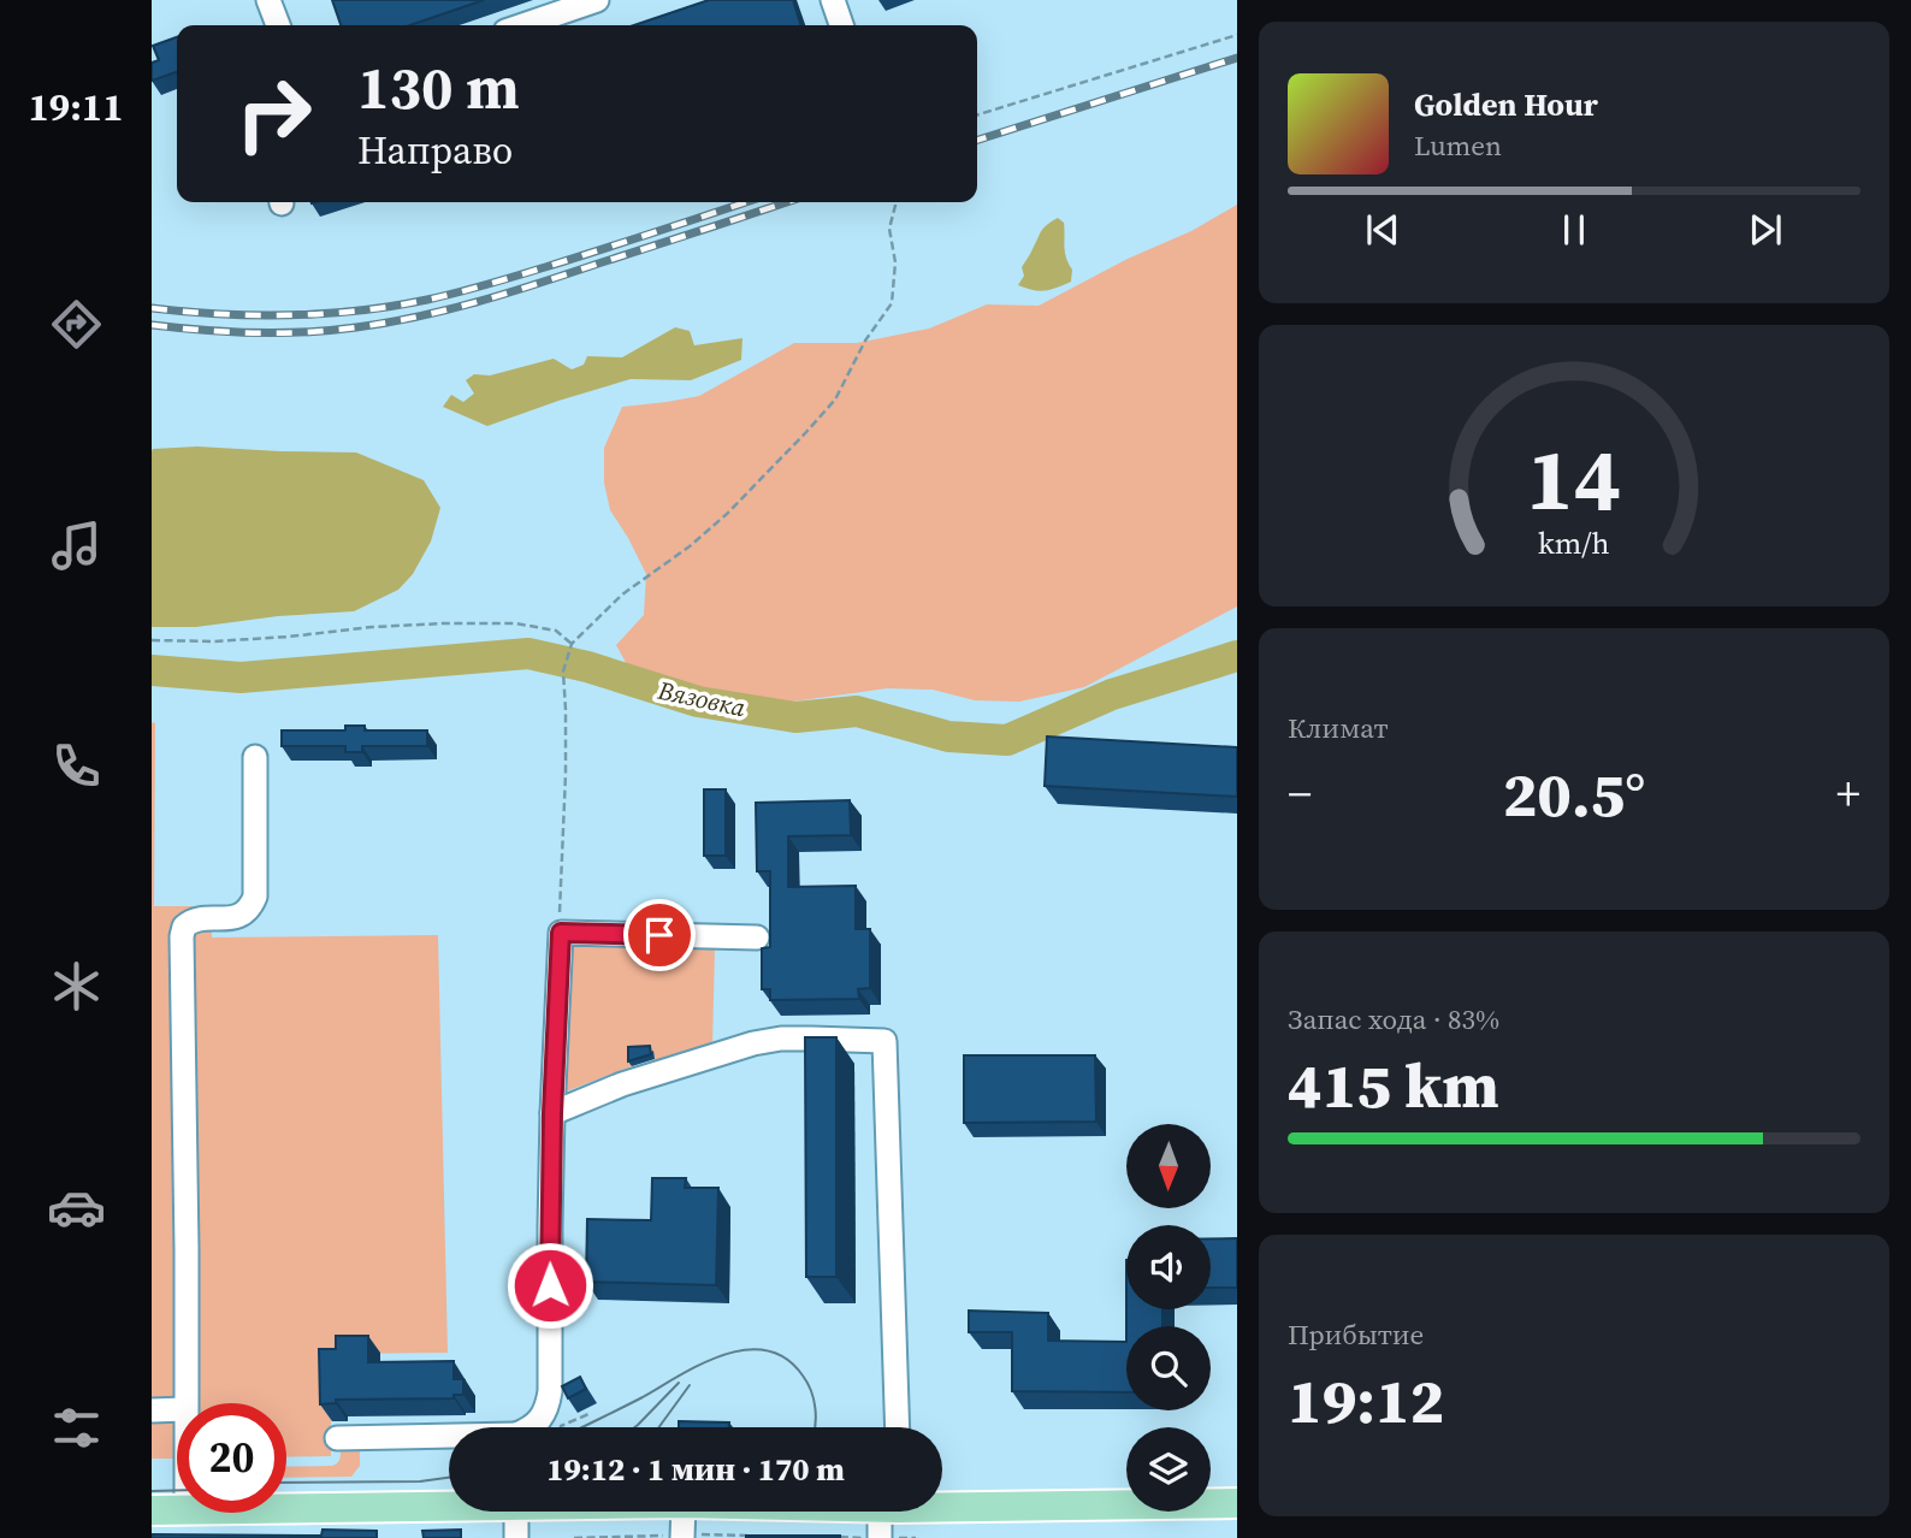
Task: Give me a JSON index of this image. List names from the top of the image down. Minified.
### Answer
{"water":["Вязовка"],"north":"bottom","page":{"tabs":"19:11","turn":["130 m","Направо"],"song":["Golden Hour","Lumen"],"tile":["Климат",["Запас хода · 83%","415 km"],["Прибытие","19:12"]],"heat":["−","20.5°","+"],"limit":"20","trip":"19:12 · 1 мин · 170 m","gauge":["14","km/h"]}}
